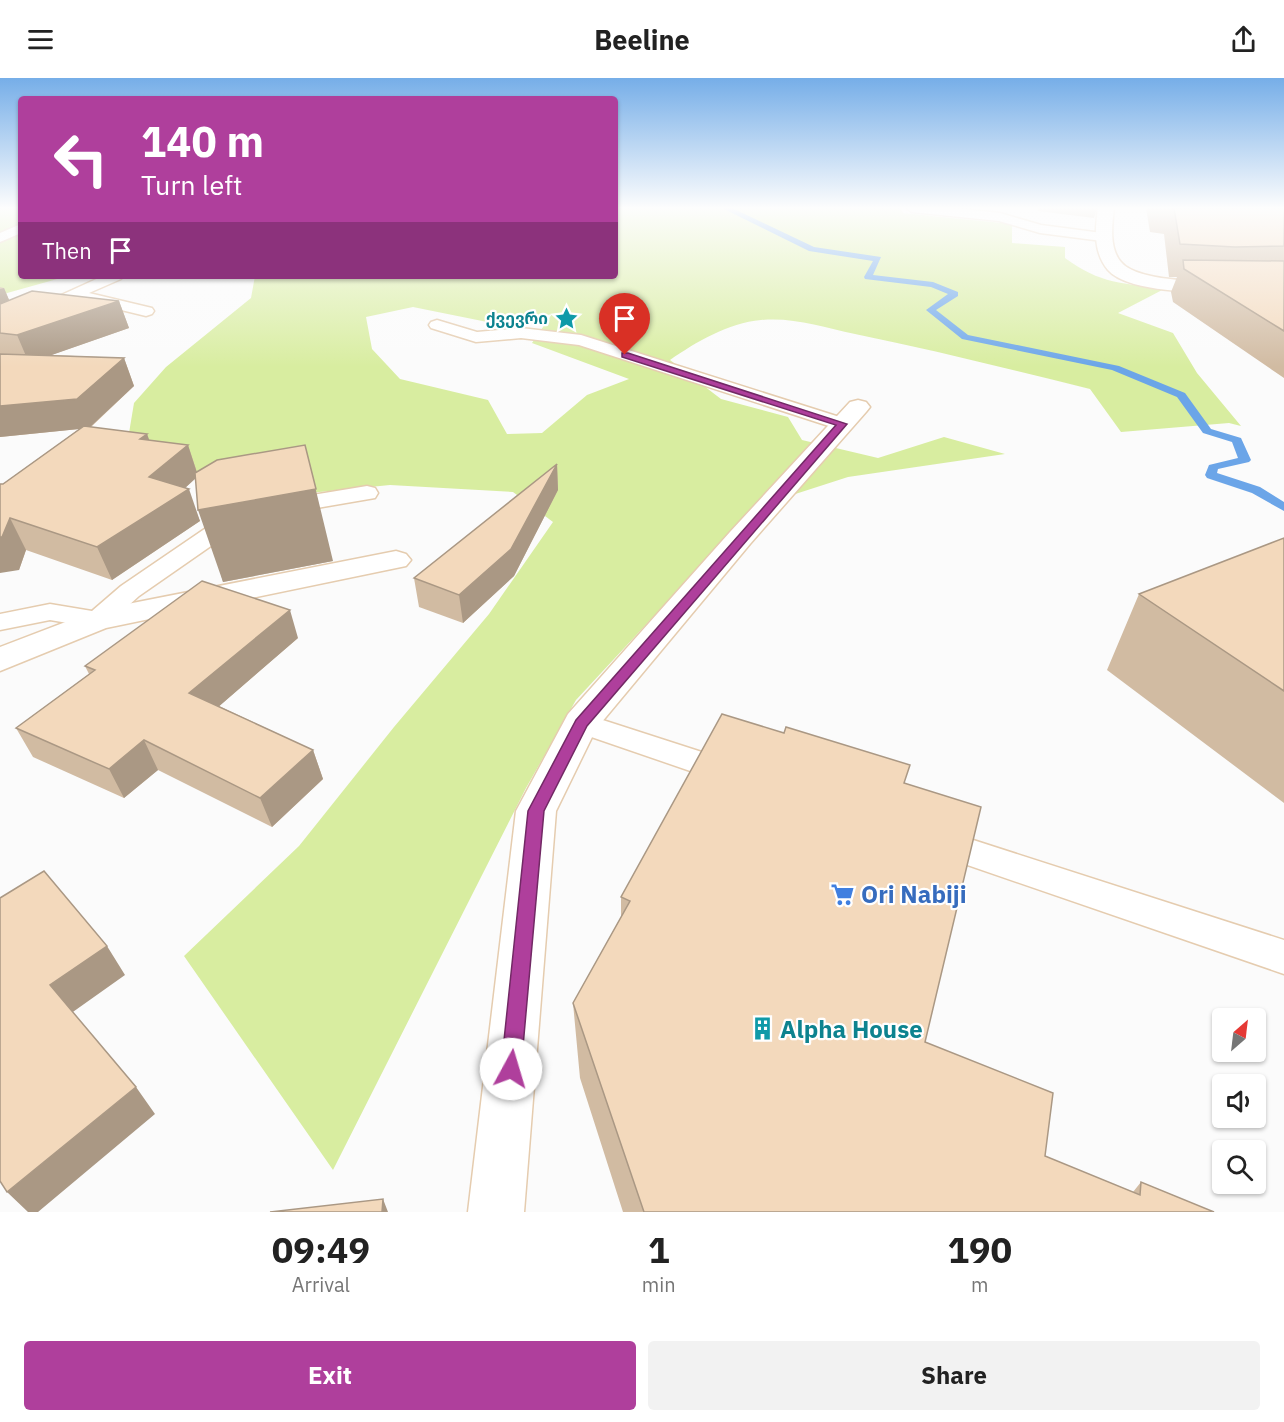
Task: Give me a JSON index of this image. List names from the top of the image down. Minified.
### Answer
{"places":{"place":["ქვევრი"],"supermarket":["Ori Nabiji"],"building":["Alpha House"]},"north":"top right","page":{"header":"Beeline","turn":["140 m","Turn left"],"then":"Then","eta":["09:49","Arrival","1","min","190","m"],"buttons":["Exit","Share"]}}
